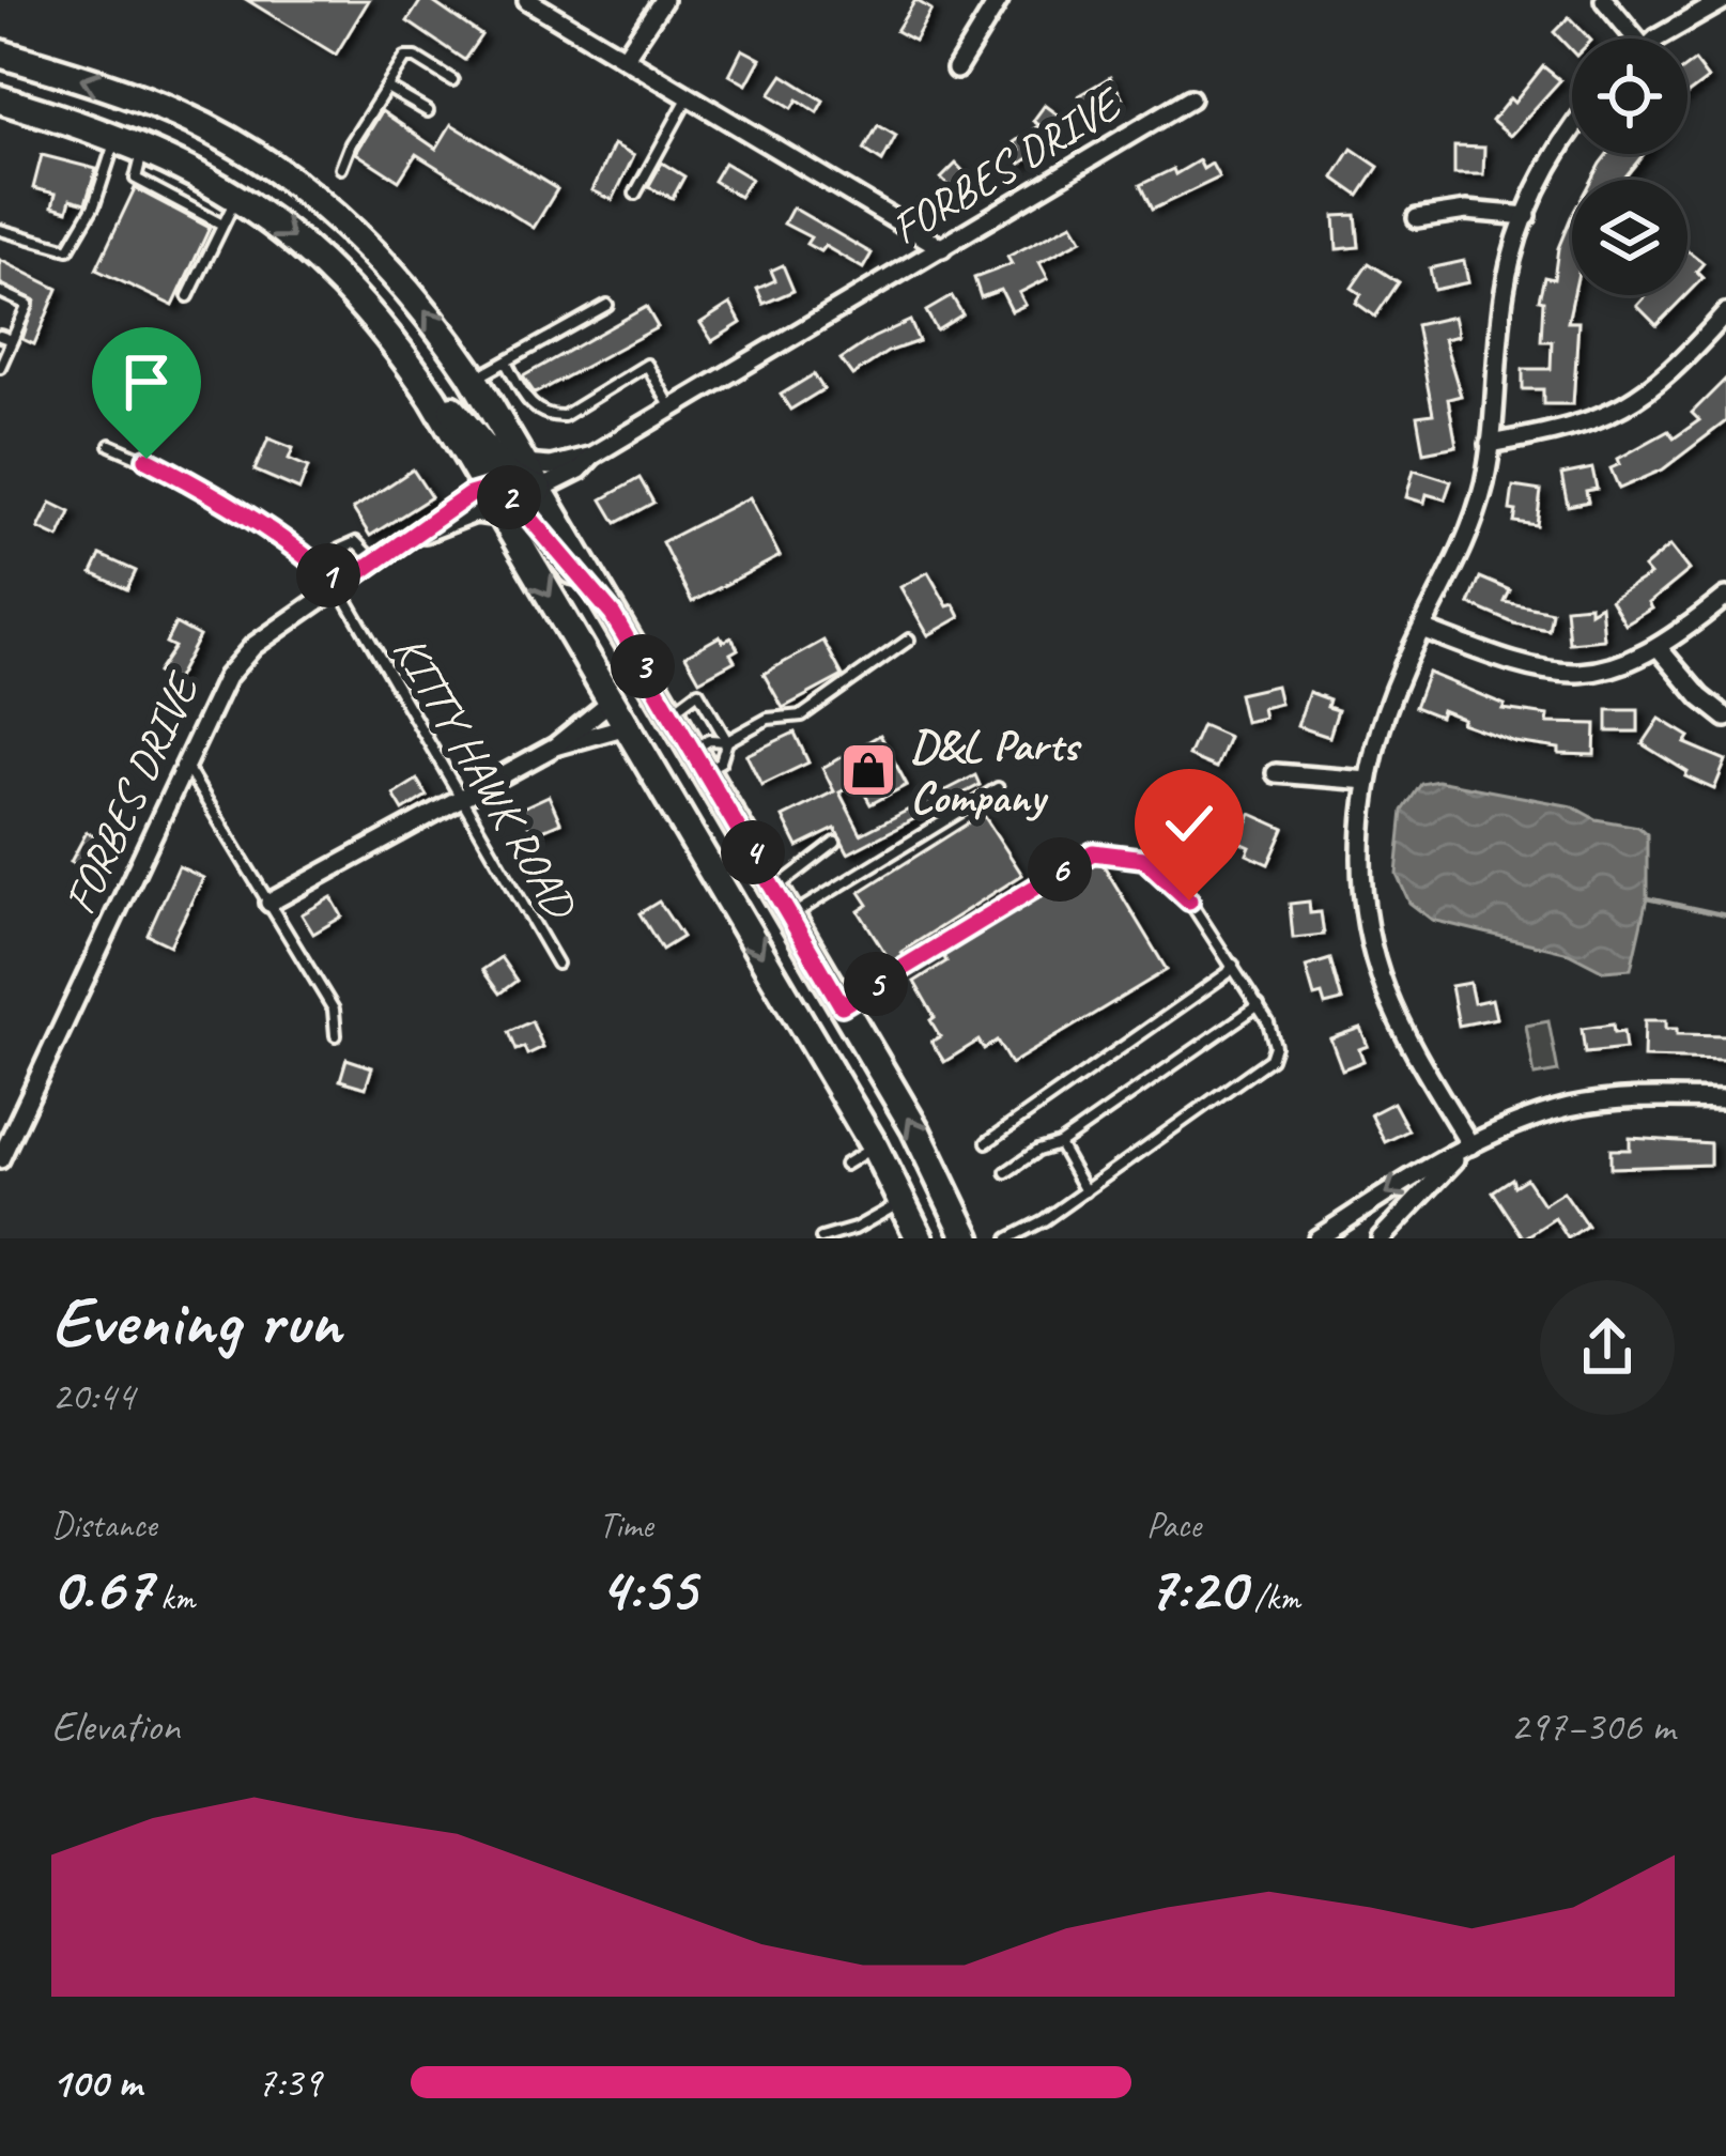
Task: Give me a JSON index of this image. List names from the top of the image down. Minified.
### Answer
{"streets":{"street":["FORBES DRIVE"],"lane":["KITTY HAWK ROAD"]},"crossings":[["FORBES DRIVE","KITTY HAWK ROAD"]],"places":{"shop":["D&L Parts Company"]},"page":{"pins":["2","1","3","4","6","5"],"heading":["Evening run","20:44"],"stats":[["Distance","0.67 km"],["Time","4:55"],["Pace","7:20 /km"]],"chart":["Elevation","297–306 m"],"list":[{"name":"100 m","note":"7:39"}]}}
